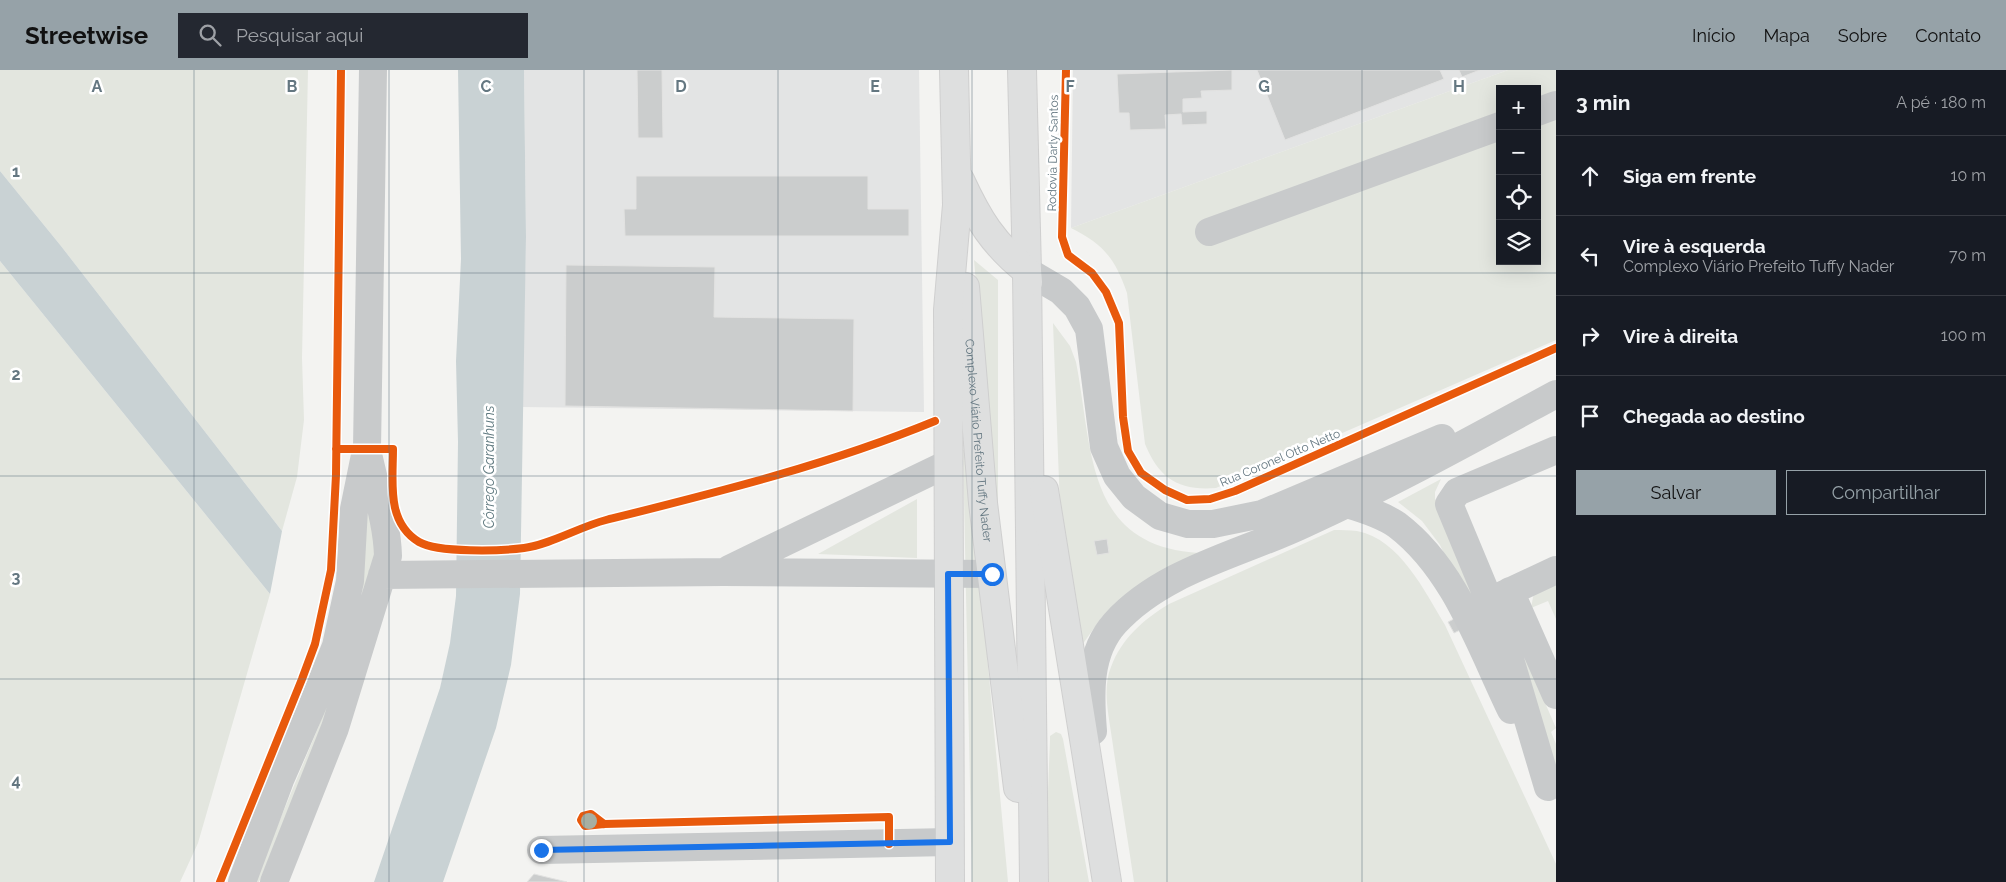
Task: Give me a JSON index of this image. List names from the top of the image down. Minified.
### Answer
{"streets":{"main road":["Complexo Viário Prefeito Tuffy Nader"],"cycle path":["Rodovia Darly Santos"]},"water":["Córrego Garanhuns"],"page":{"header":"Streetwise","search":"Pesquisar aqui","nav":["Início","Mapa","Sobre","Contato"],"heading":["3 min","A pé · 180 m"],"map_buttons":["+","−"],"list":[["Siga em frente","10 m"],["Vire à esquerda","Complexo Viário Prefeito Tuffy Nader","70 m"],["Vire à direita","100 m"],"Chegada ao destino"],"buttons":["Salvar","Compartilhar"]},"grid":{"columns":["A","B","C","D","E","F","G","H"],"rows":["1","2","3","4"]}}
